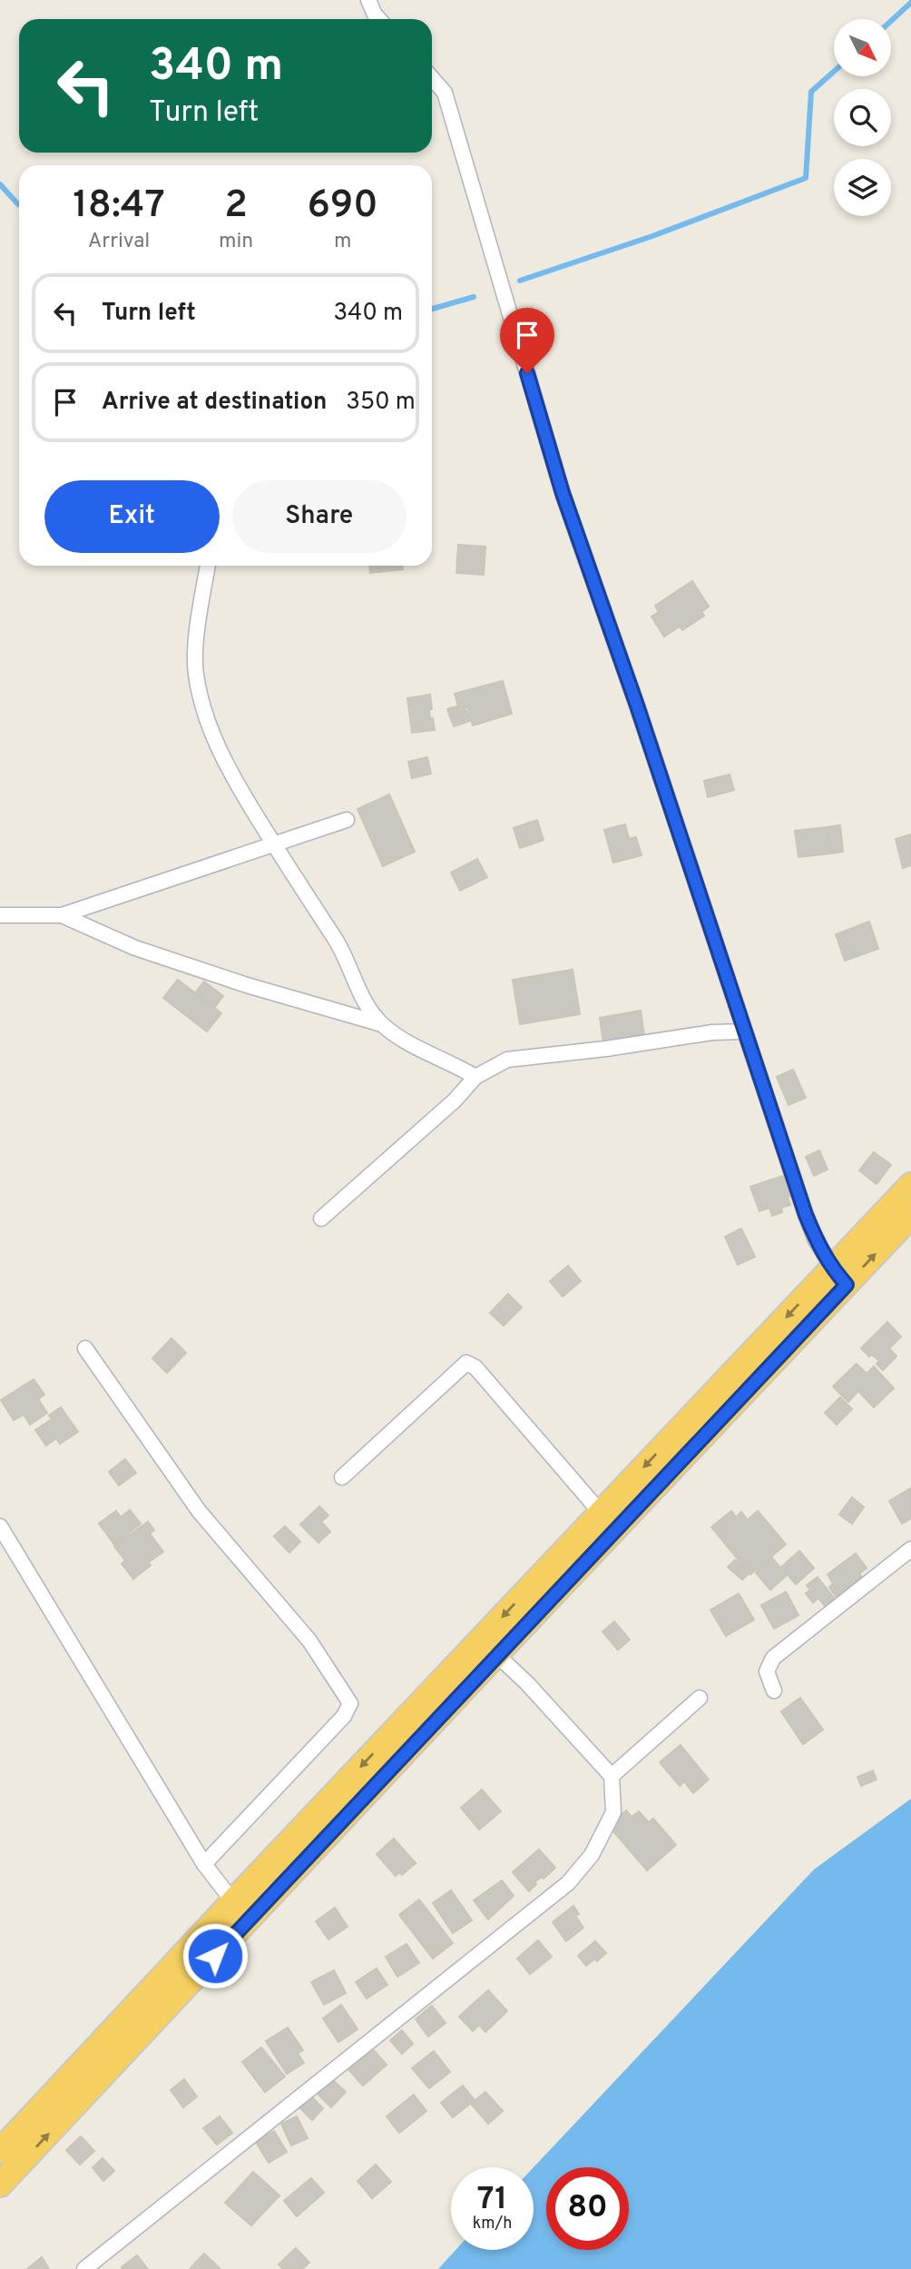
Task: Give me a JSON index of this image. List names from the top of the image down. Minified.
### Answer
{"north":"bottom right","page":{"turn":["340 m","Turn left"],"eta":["18:47","Arrival","2","min","690","m"],"list":[{"name":"Turn left","value":"340 m"},{"name":"Arrive at destination","value":"350 m"}],"buttons":["Exit","Share"],"speed":"71 km/h","limit":"80"}}
